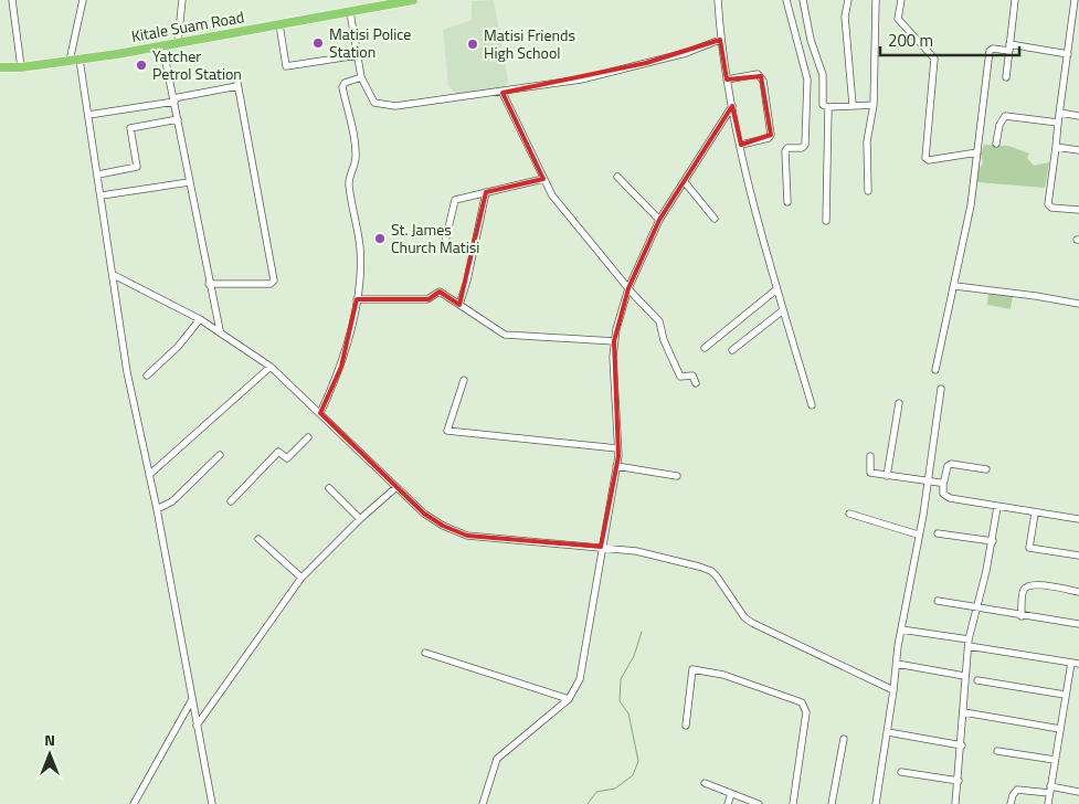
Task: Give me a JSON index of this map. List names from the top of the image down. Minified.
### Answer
{"streets":{"highway":["Kitale Suam Road"]},"places":["Matisi Police Station","Matisi Friends High School","Yatcher Petrol Station","St. James Church Matisi"],"scale_bar":"200 m","north":"top"}
